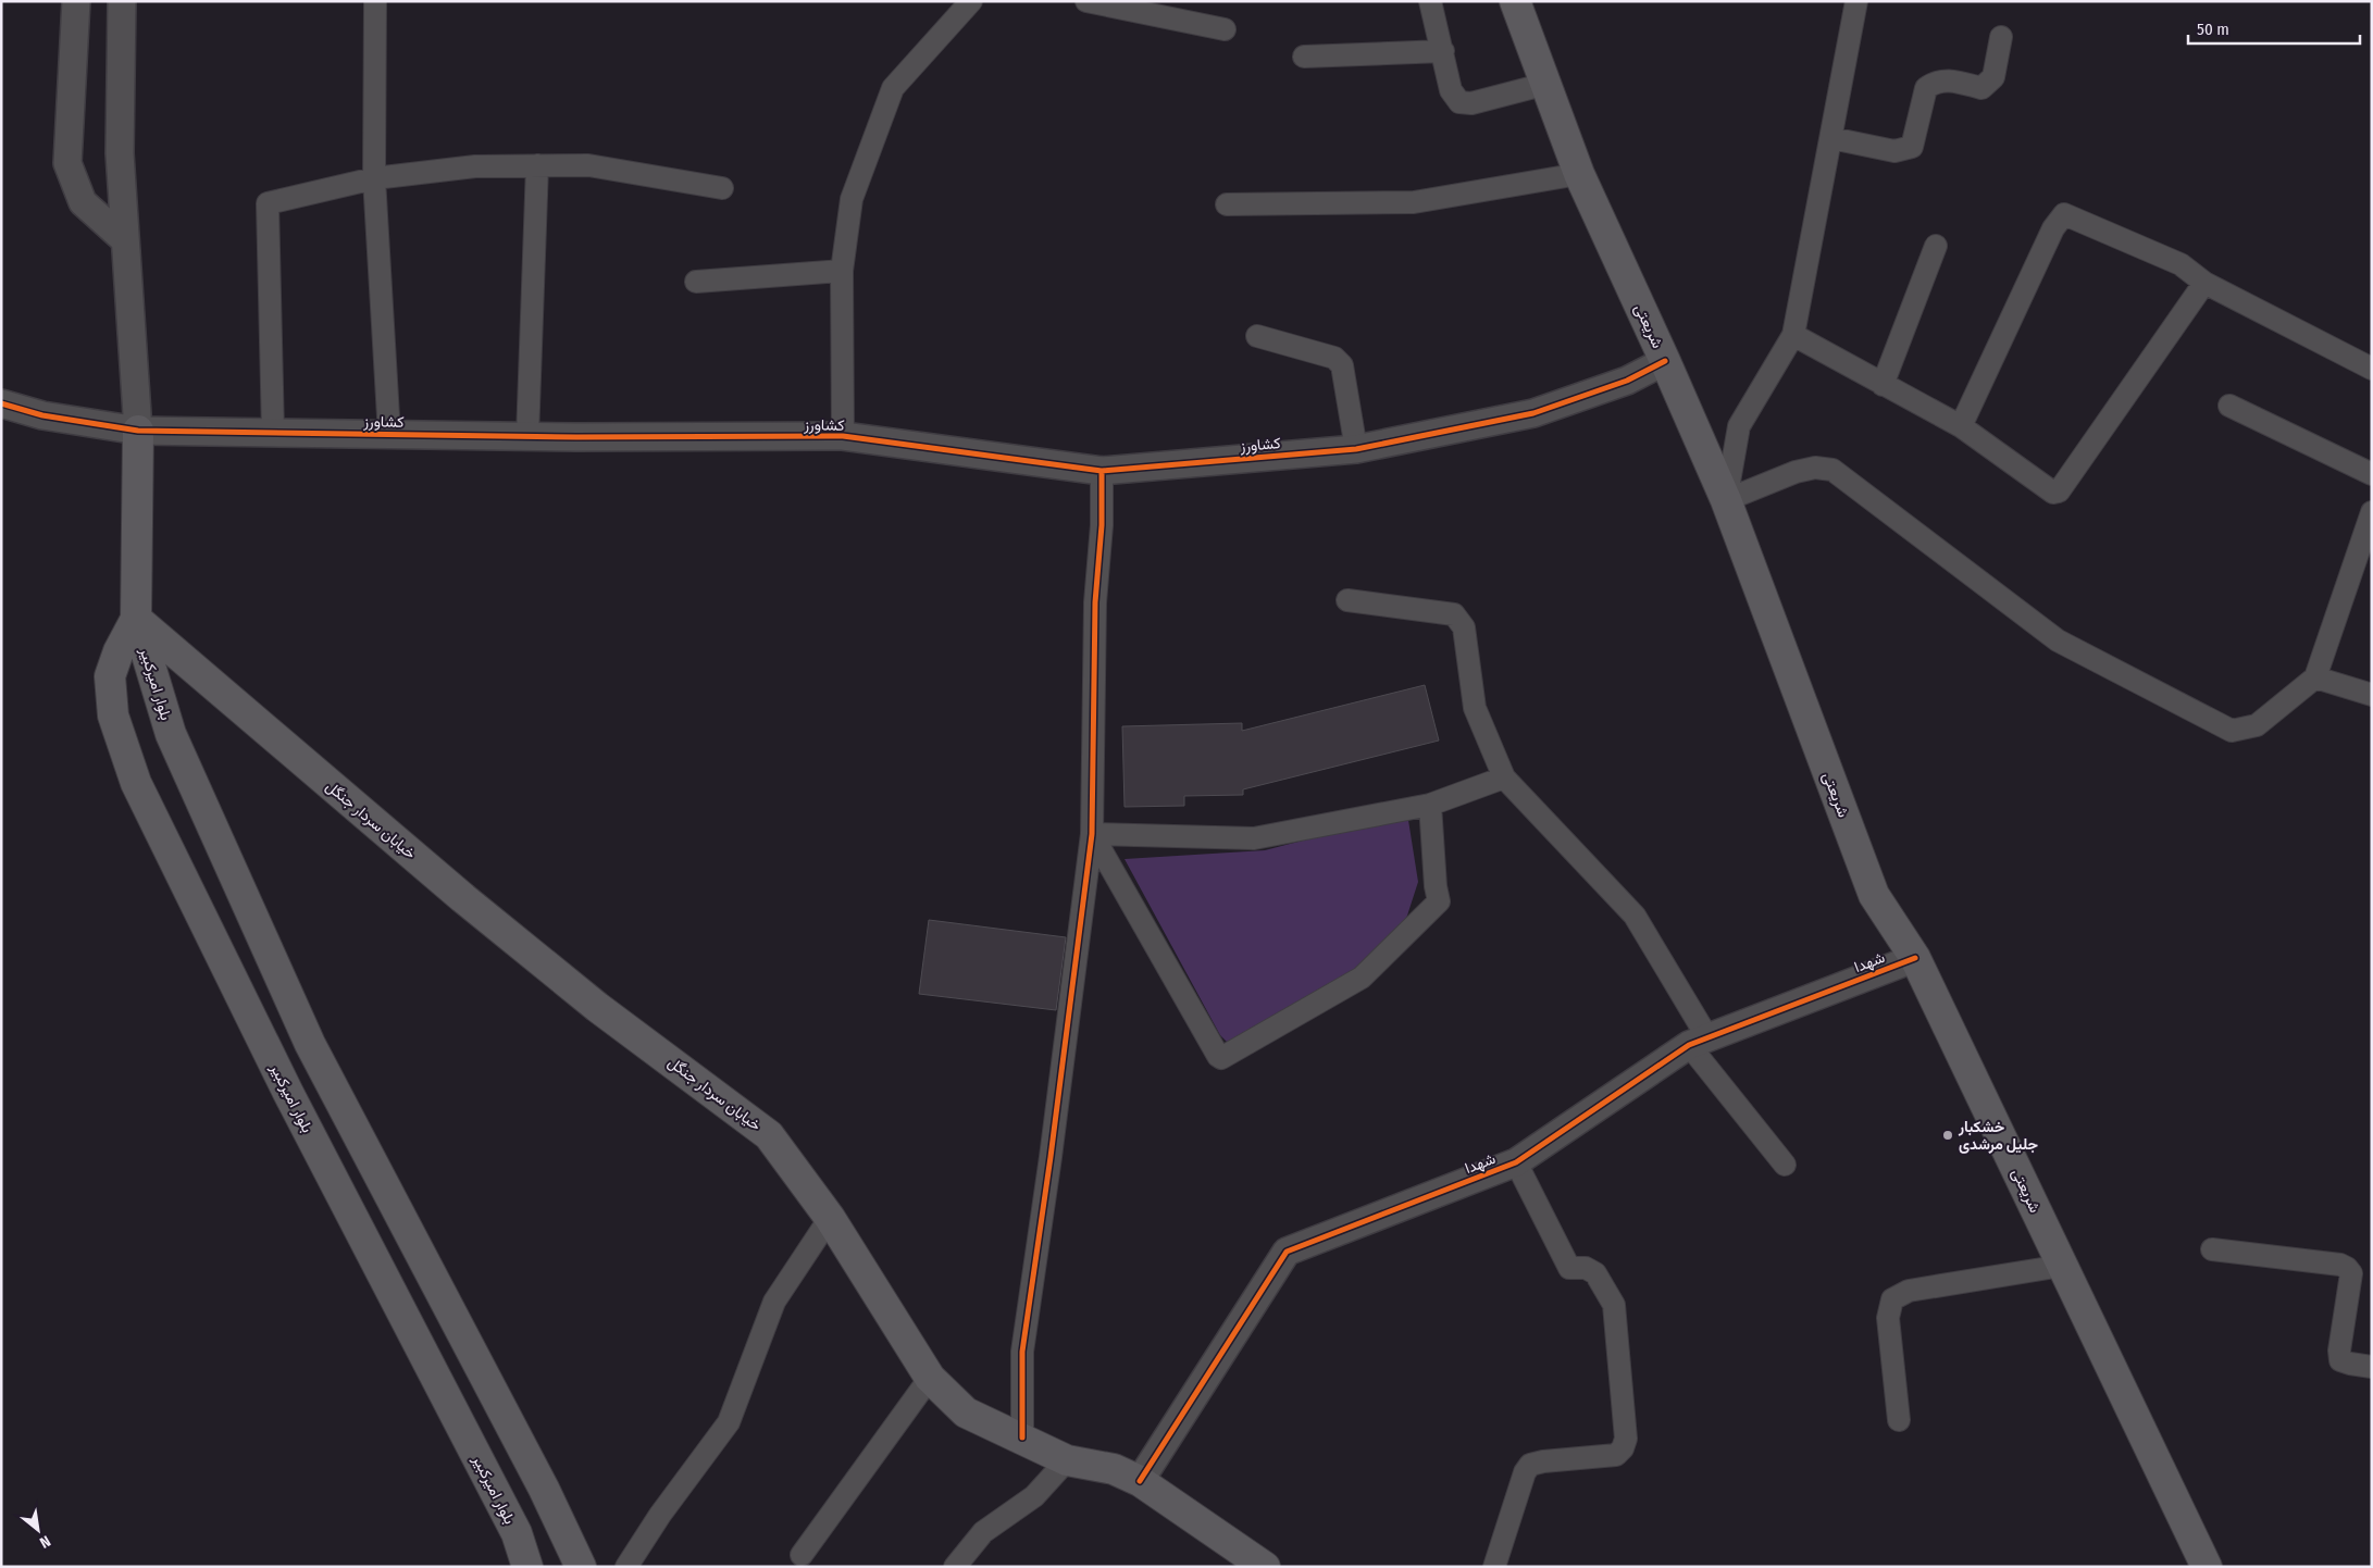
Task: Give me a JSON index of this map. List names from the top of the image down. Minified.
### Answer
{"streets":{"main road":["شریعتی","بلوار امیرکبیر","خیابان سردار جنگل"],"street":["کشاورز","شهدا"]},"crossings":[["شریعتی","کشاورز"],["شریعتی","شهدا"],["کشاورز","بلوار امیرکبیر"],["بلوار امیرکبیر","خیابان سردار جنگل"],["خیابان سردار جنگل","شهدا"]],"places":["خشکبار جلیل مرشدی"],"scale_bar":"50 m","north":"bottom right"}
